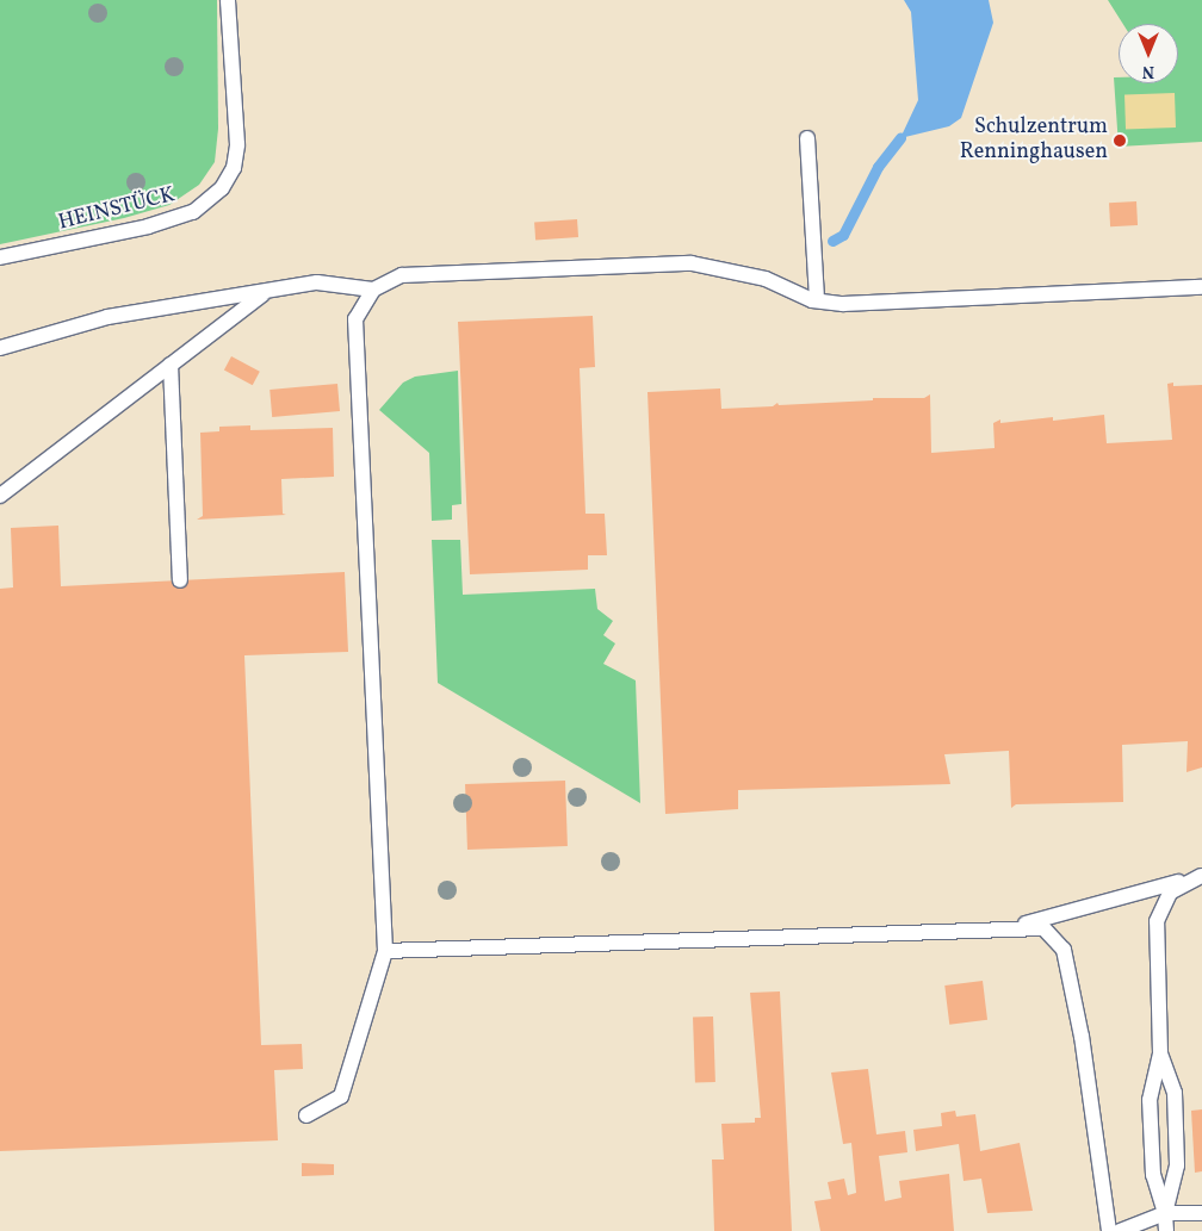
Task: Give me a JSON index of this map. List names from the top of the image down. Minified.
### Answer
{"streets":{"lane":["HEINSTÜCK"]},"places":["Schulzentrum Renninghausen"],"north":"bottom"}
